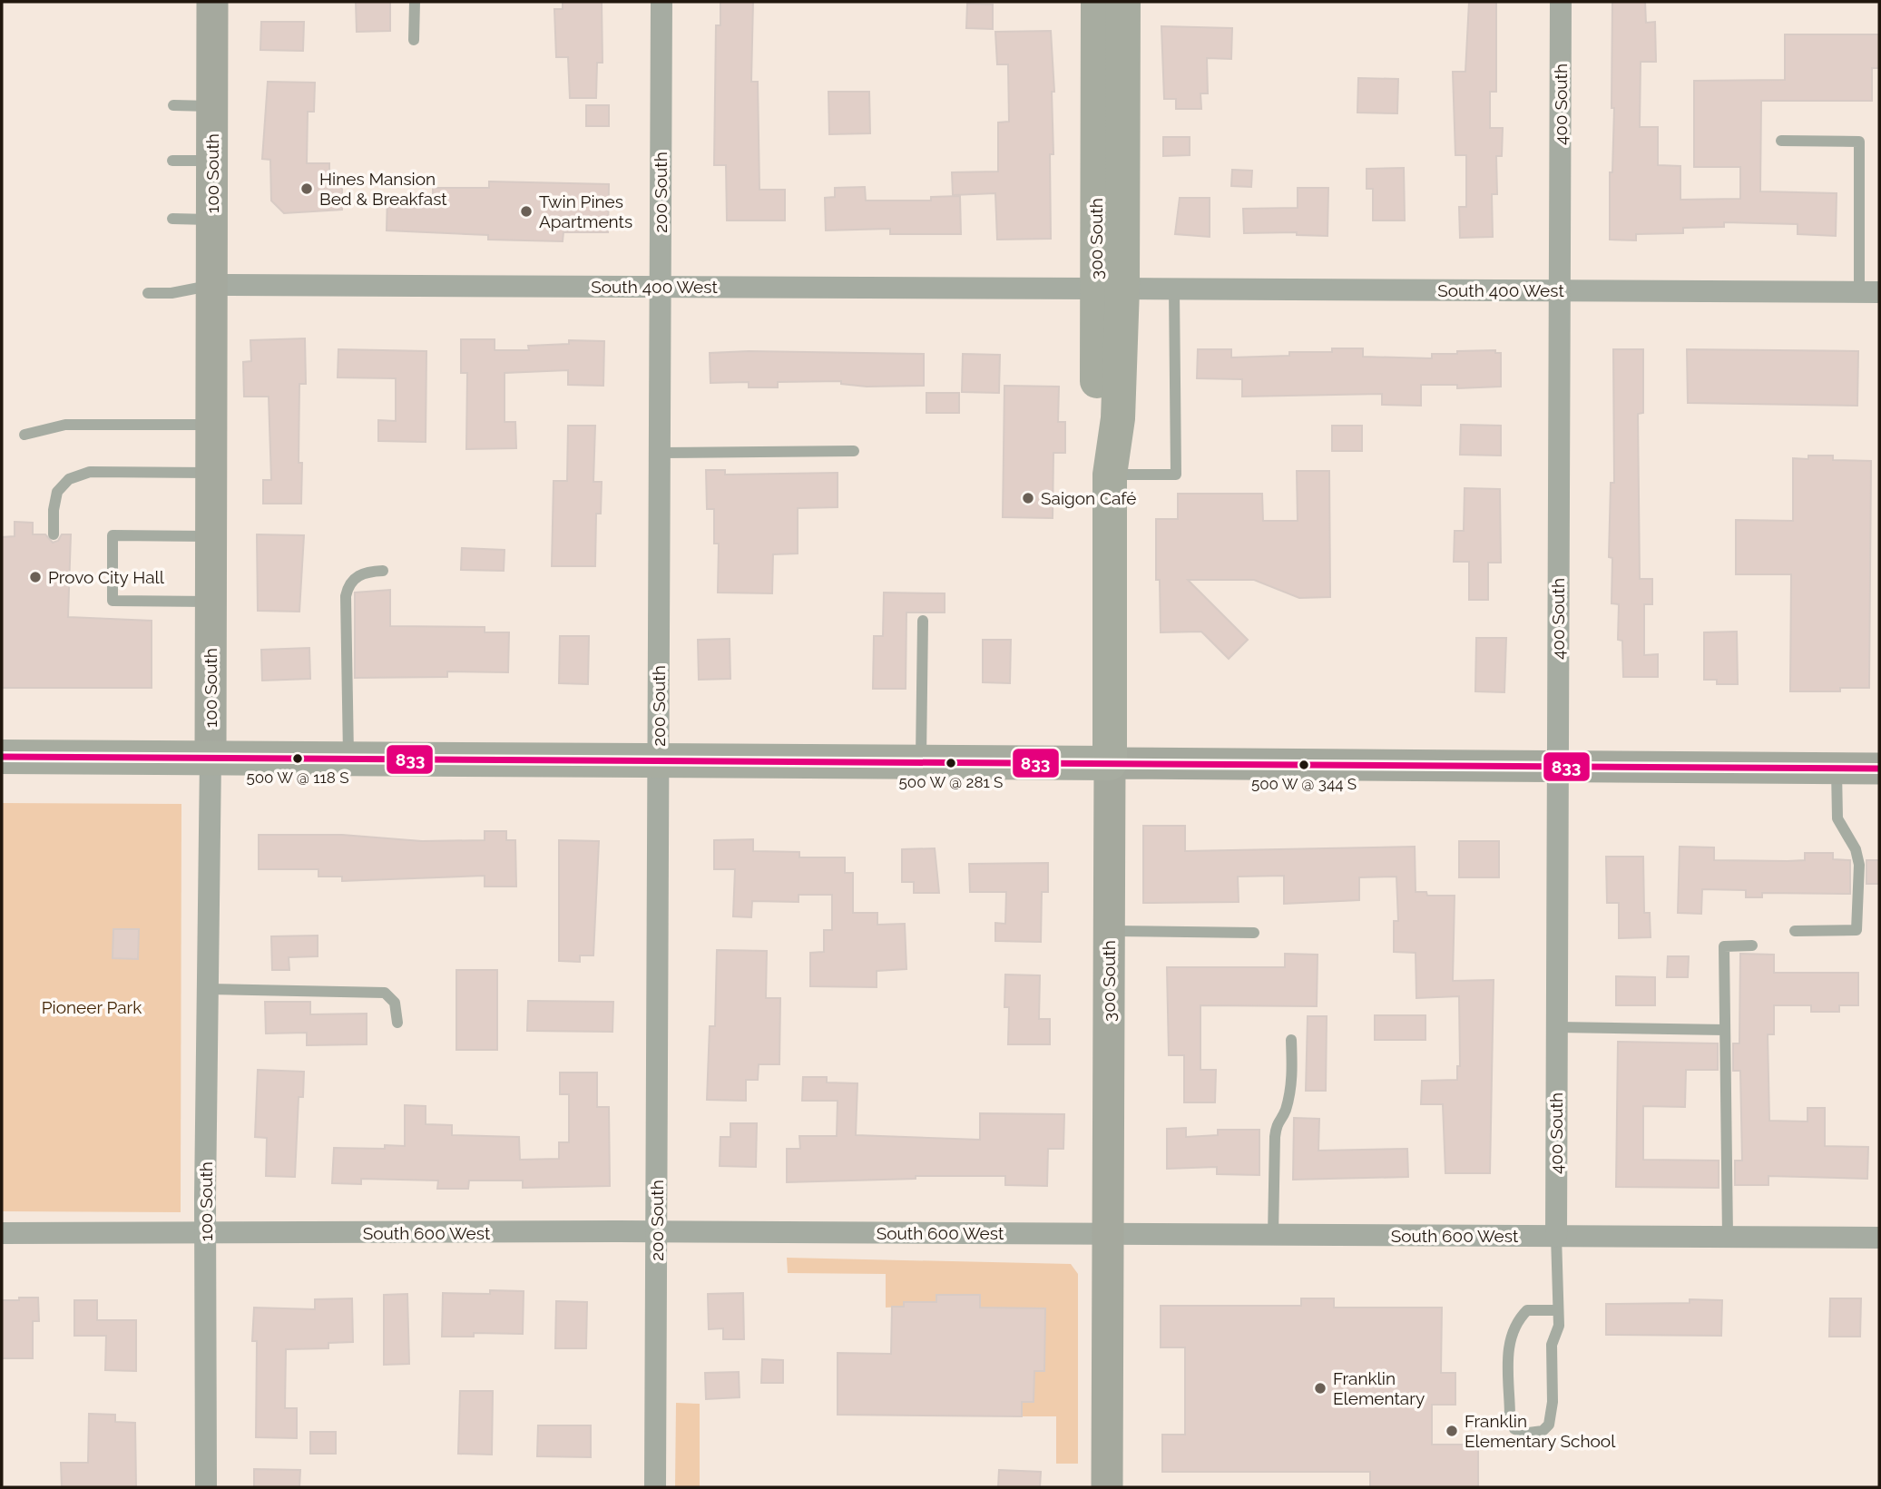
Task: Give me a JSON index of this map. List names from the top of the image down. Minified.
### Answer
{"streets":{"main road":["300 South"],"street":["400 South","100 South","200 South","South 400 West","South 600 West"]},"crossings":[["400 South","South 400 West"],["400 South","South 600 West"],["100 South","South 400 West"],["100 South","South 600 West"],["200 South","South 400 West"],["200 South","South 600 West"],["300 South","South 400 West"],["300 South","South 600 West"]],"parks":["Pioneer Park"],"places":["Hines Mansion Bed & Breakfast","Twin Pines Apartments","Saigon Café","Provo City Hall","500 W @ 118 S","500 W @ 281 S","500 W @ 344 S","Franklin Elementary","Franklin Elementary School"],"lines":["transit line 833"]}
